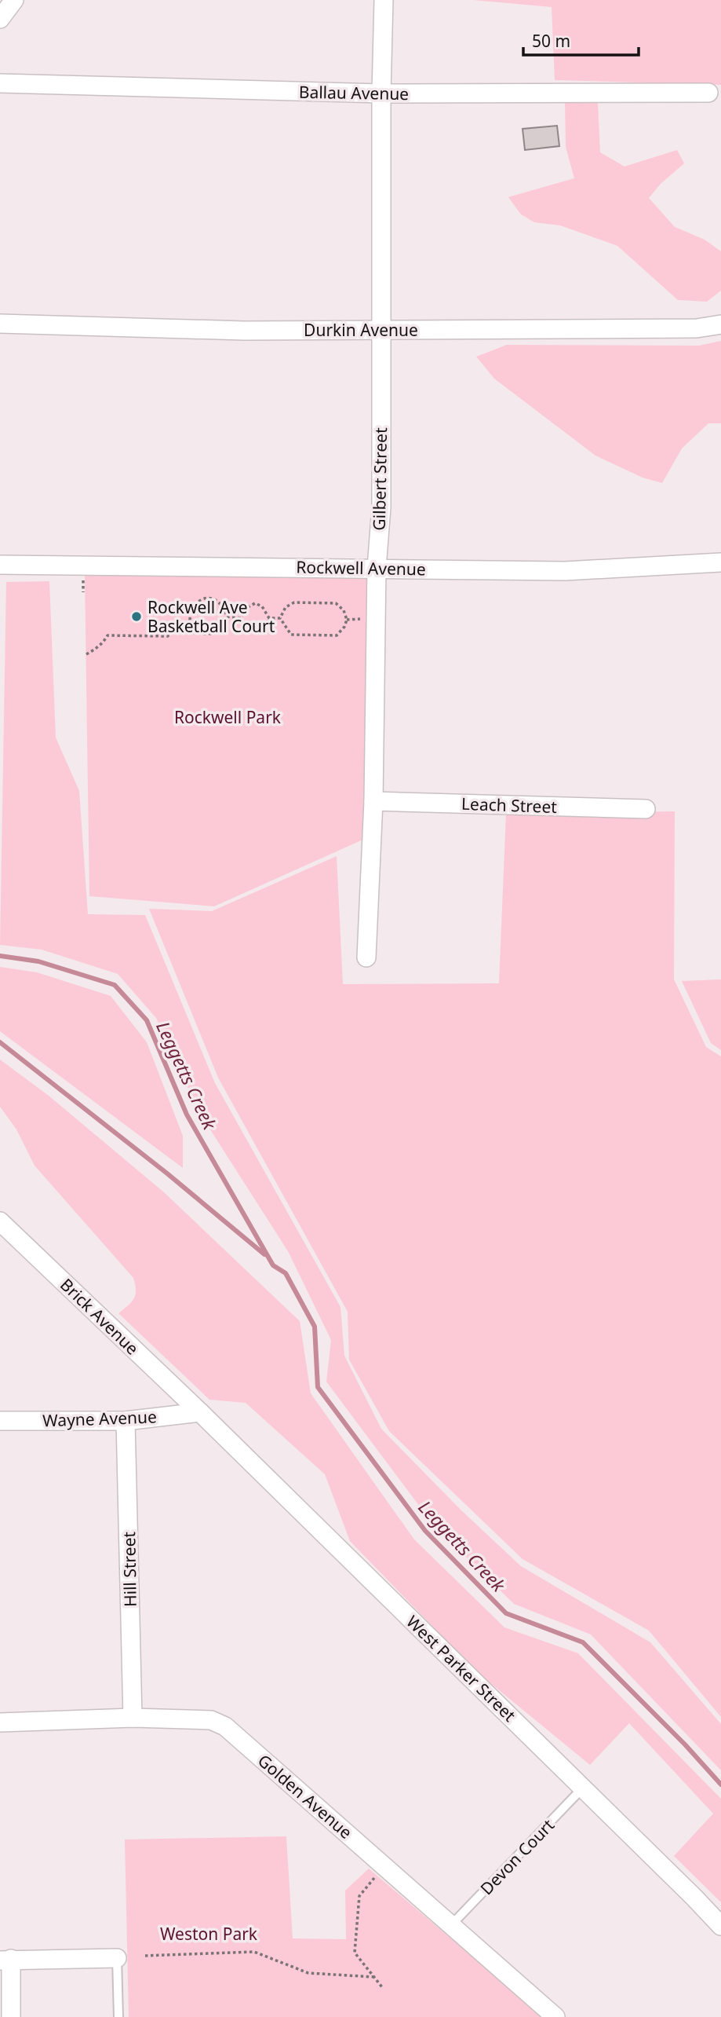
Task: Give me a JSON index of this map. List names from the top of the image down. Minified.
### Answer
{"streets":{"street":["Ballau Avenue","Durkin Avenue","Gilbert Street","Rockwell Avenue","Leach Street","Brick Avenue","Wayne Avenue","Hill Street","West Parker Street","Golden Avenue"],"lane":["Devon Court"]},"crossings":[["Ballau Avenue","Gilbert Street"],["Durkin Avenue","Gilbert Street"],["Gilbert Street","Rockwell Avenue"],["Gilbert Street","Leach Street"],["Brick Avenue","Wayne Avenue"],["Brick Avenue","West Parker Street"],["Wayne Avenue","Hill Street"],["Wayne Avenue","West Parker Street"],["Hill Street","Golden Avenue"],["West Parker Street","Devon Court"],["Golden Avenue","Devon Court"]],"water":["Leggetts Creek"],"parks":["Rockwell Park","Weston Park"],"places":["Rockwell Ave Basketball Court"],"scale_bar":"50 m"}
